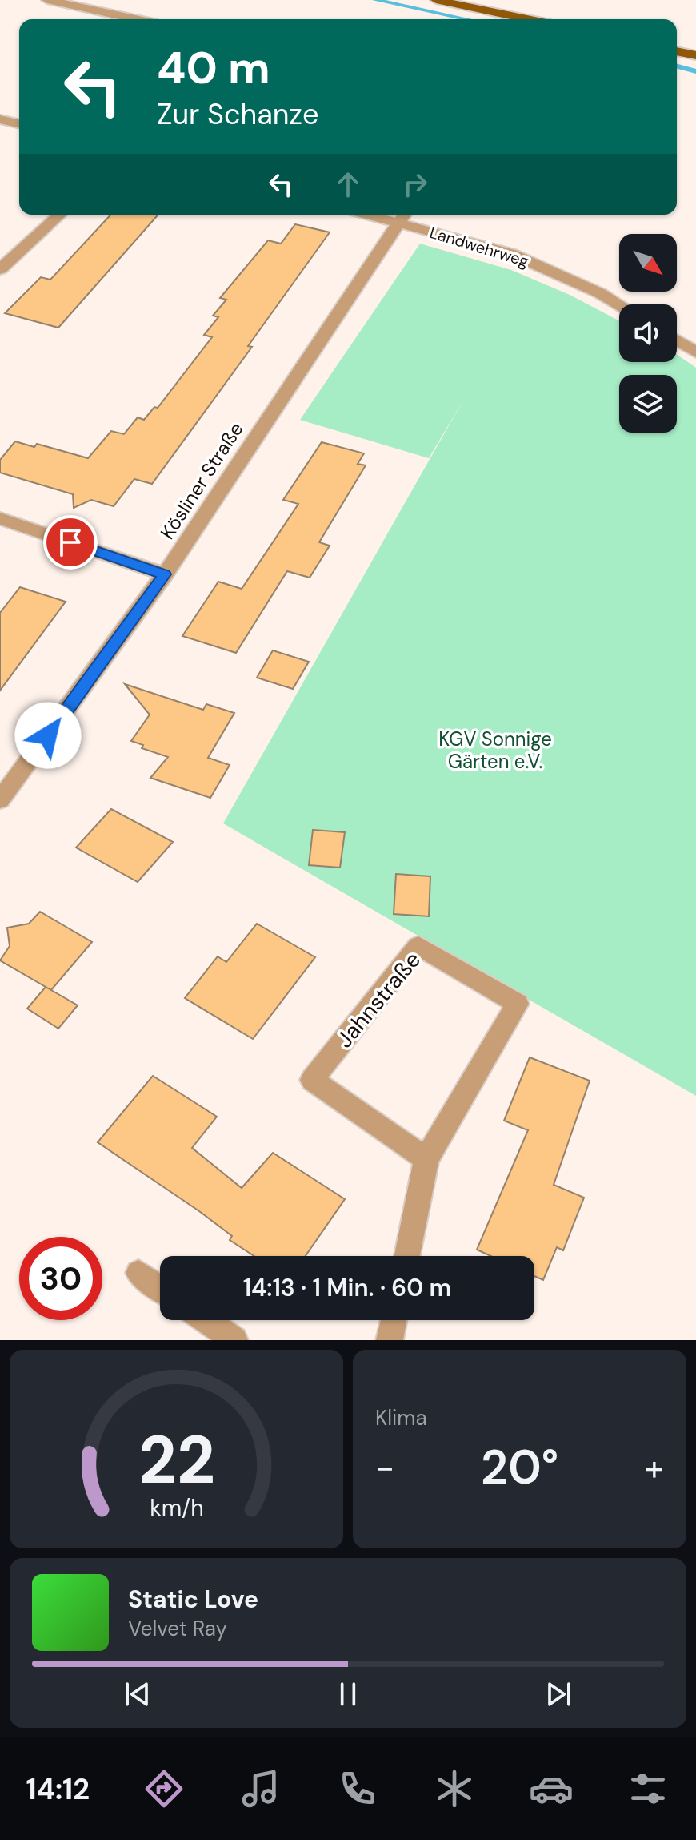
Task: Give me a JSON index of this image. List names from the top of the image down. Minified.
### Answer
{"streets":{"street":["Landwehrweg","Kösliner Straße","Jahnstraße"]},"crossings":[["Landwehrweg","Kösliner Straße"]],"parks":["KGV Sonnige Gärten e.V."],"north":"bottom right","page":{"turn":["40 m","Zur Schanze"],"limit":"30","trip":"14:13 · 1 Min. · 60 m","tile":"Klima","heat":["−","20°","+"],"song":["Static Love","Velvet Ray"],"tabs":"14:12","gauge":["22","km/h"]}}
